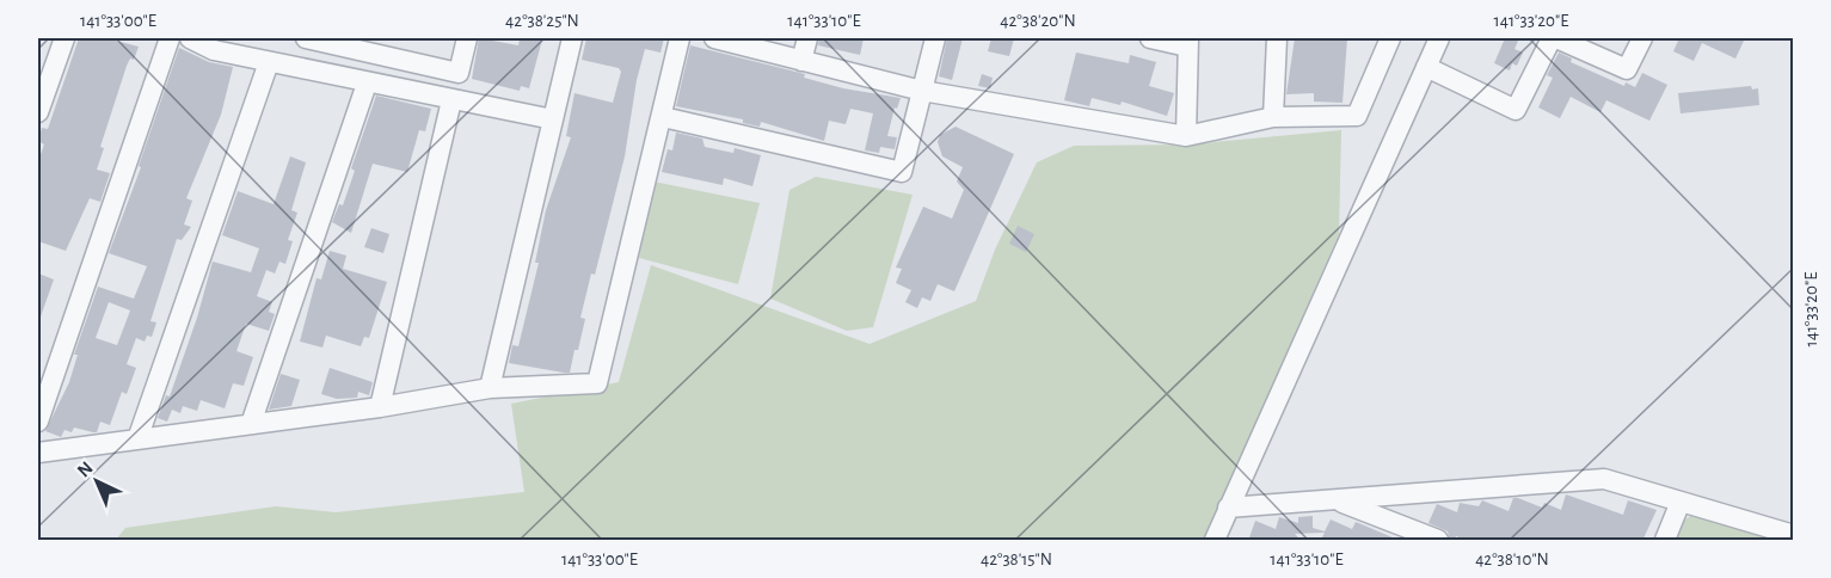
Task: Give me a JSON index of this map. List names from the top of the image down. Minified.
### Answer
{"north":"top left","coordinates":["141°33'00\"E","42°38'25\"N","141°33'10\"E","42°38'20\"N","141°33'20\"E","42°38'15\"N","42°38'10\"N"]}
